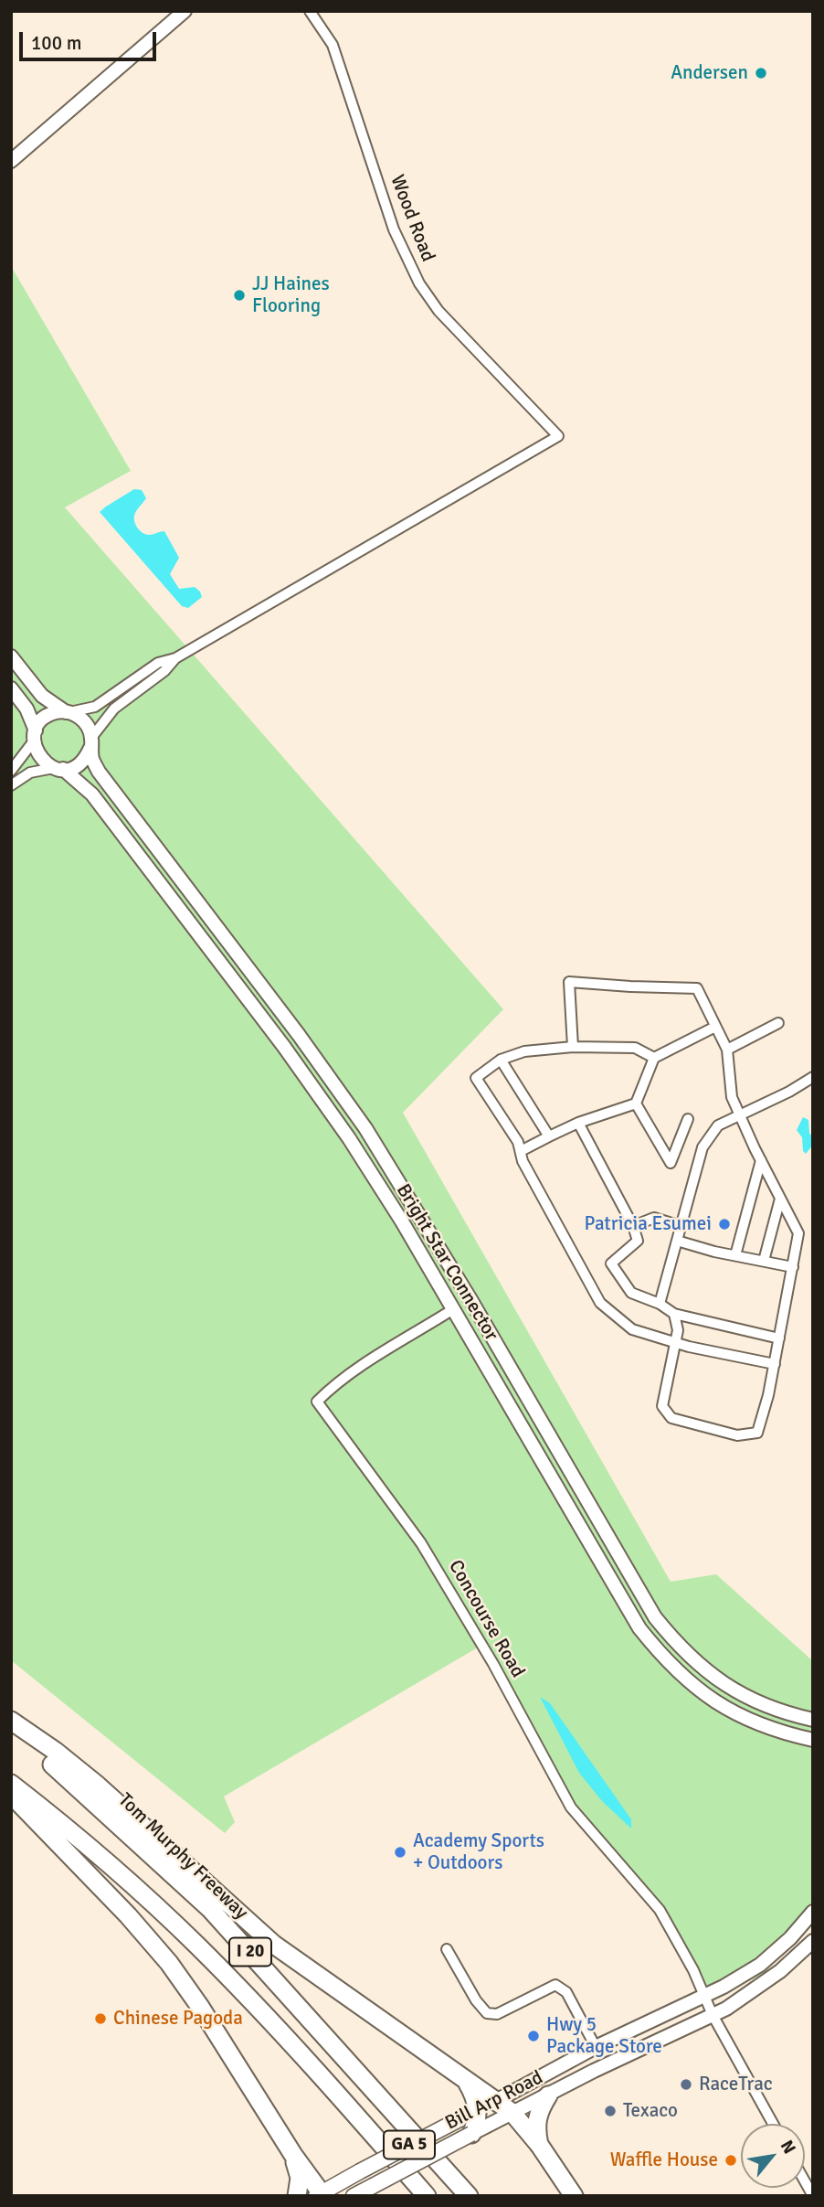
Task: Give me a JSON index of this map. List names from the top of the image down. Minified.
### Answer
{"streets":{"highway":["Tom Murphy Freeway","I 20"],"main road":["Bill Arp Road","GA 5"],"street":["Wood Road","Bright Star Connector","Concourse Road"]},"crossings":[["Bright Star Connector","Concourse Road"],["Concourse Road","Bill Arp Road"]],"places":["Andersen","JJ Haines Flooring","Patricia Esumei","Academy Sports + Outdoors","Chinese Pagoda","Hwy 5 Package Store","RaceTrac","Texaco","Waffle House"],"scale_bar":"100 m","north":"top right"}
